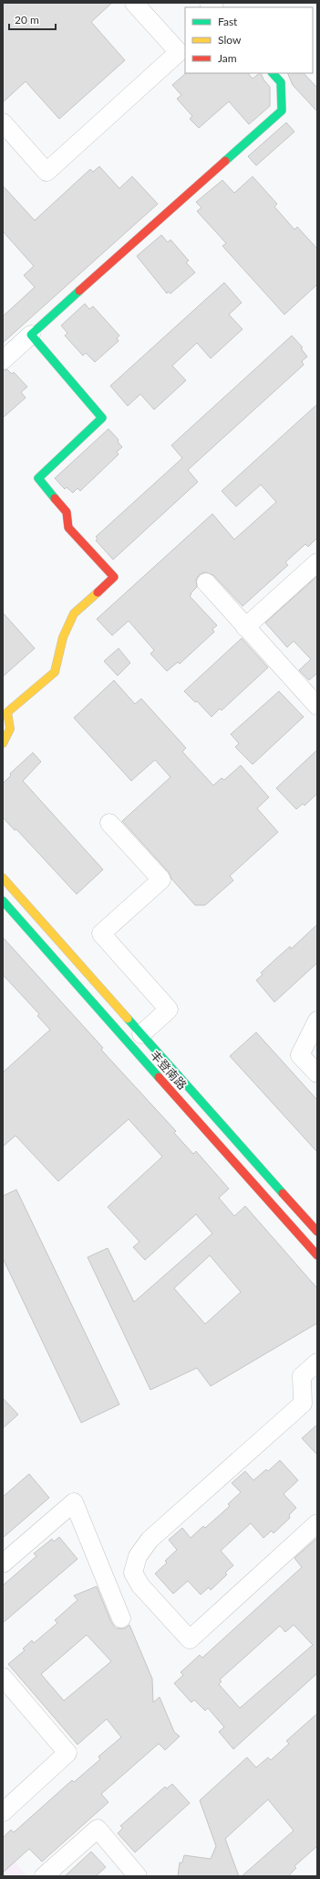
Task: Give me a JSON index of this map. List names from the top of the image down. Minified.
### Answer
{"streets":{"street":["丰登南路"]},"legend":["Fast","Slow","Jam"],"scale_bar":"20 m"}
